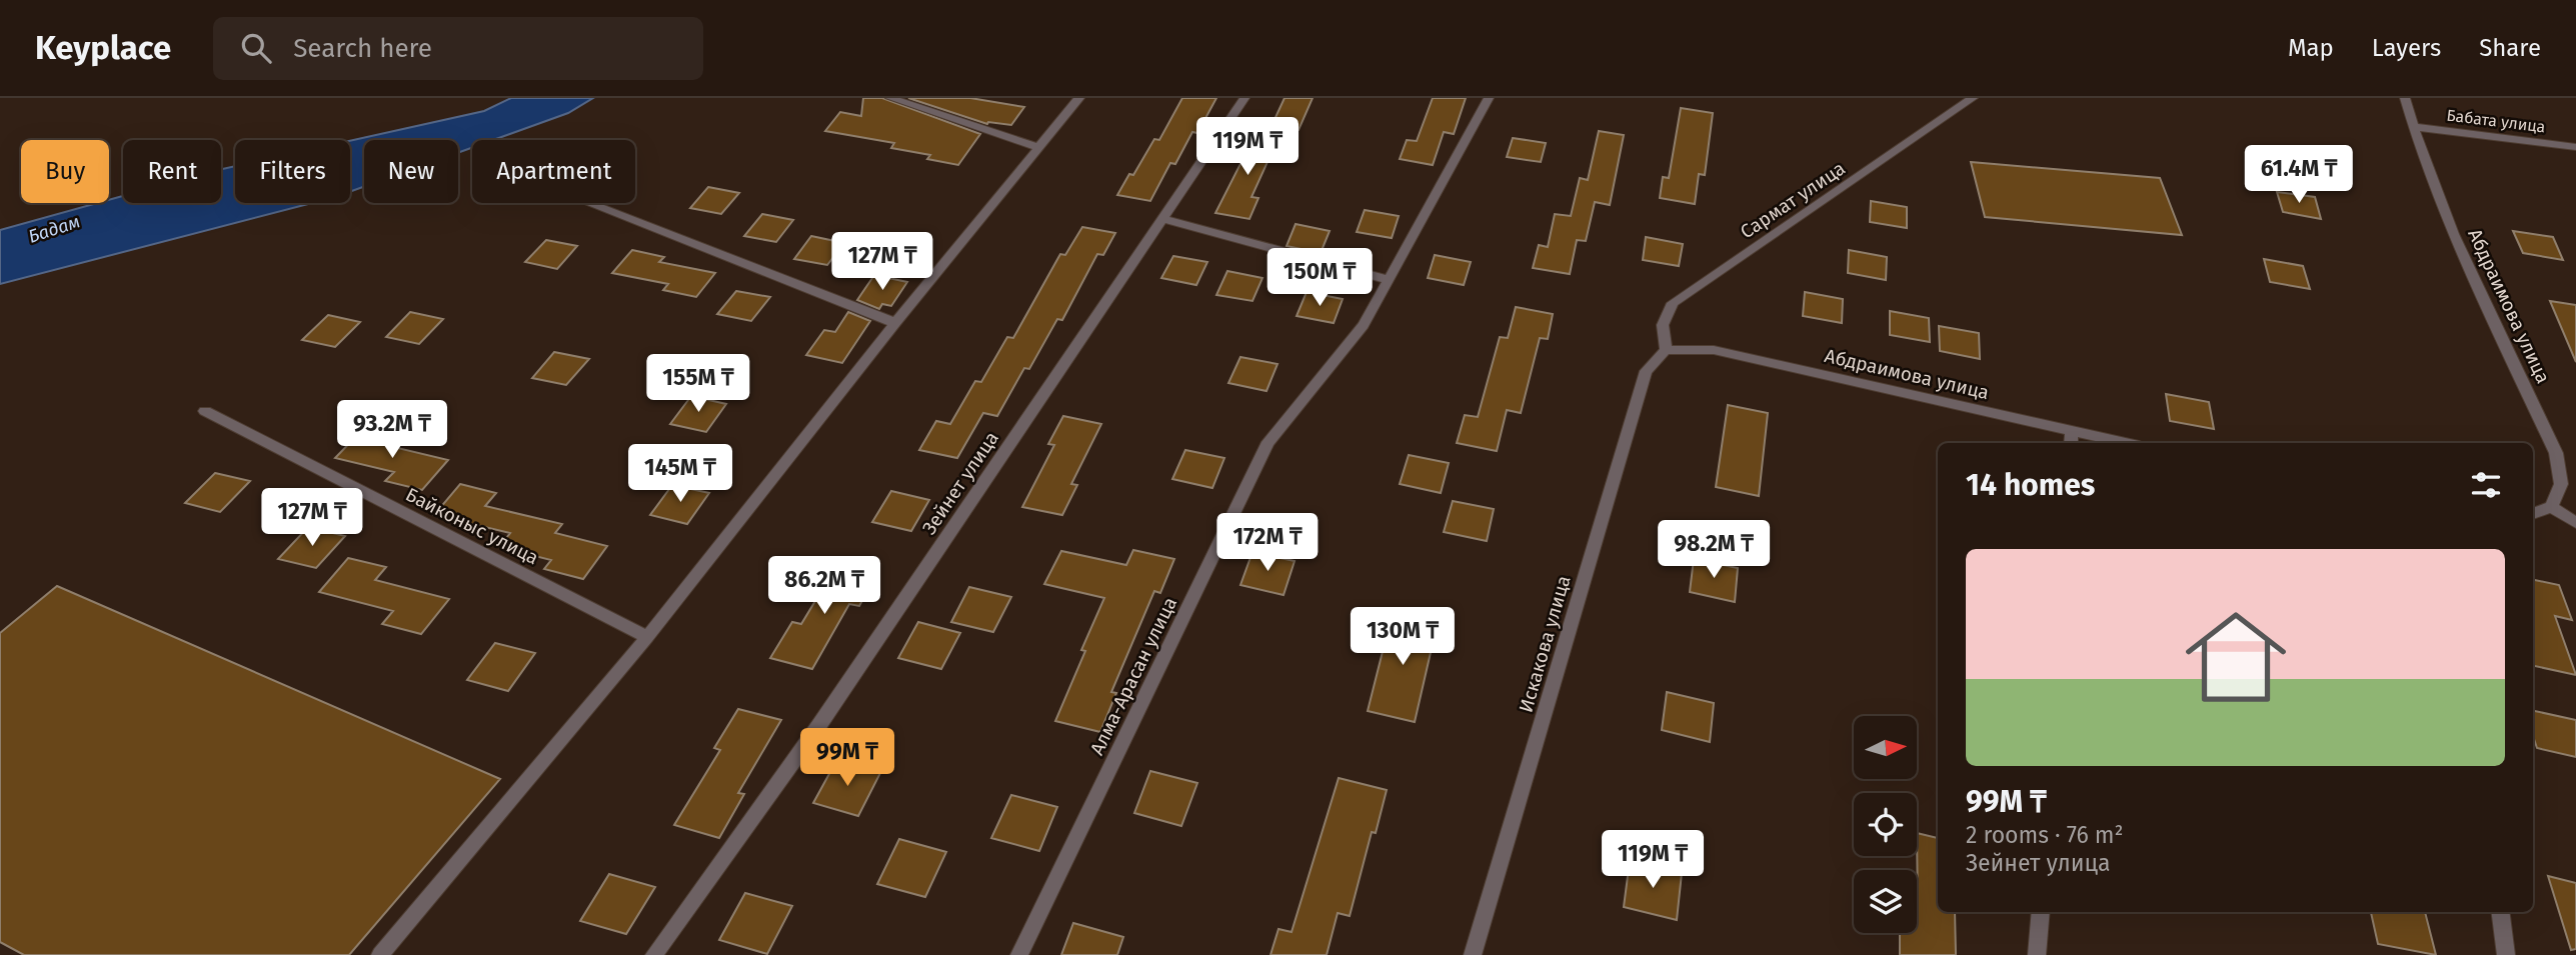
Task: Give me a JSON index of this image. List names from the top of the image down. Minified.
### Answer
{"streets":{"street":["Бабата улица","Сармат улица","Абдраимова улица","Зейнет улица","Байконыс улица","Искакова улица","Алма-Арасан улица"]},"crossings":[["Бабата улица","Абдраимова улица"],["Сармат улица","Абдраимова улица"],["Сармат улица","Искакова улица"],["Абдраимова улица","Искакова улица"]],"water":["Бадам"],"north":"right","page":{"header":"Keyplace","search":"Search here","nav":["Map","Layers","Share"],"price":["119M ₸","61.4M ₸","127M ₸","150M ₸","155M ₸","93.2M ₸","145M ₸","127M ₸","172M ₸","98.2M ₸","86.2M ₸","130M ₸","99M ₸","119M ₸"],"chip":["Buy","Rent","Filters","New","Apartment"],"heading":"14 homes","list":[{"name":"99M ₸","note":"2 rooms · 76 m² · Зейнет улица"}]}}
